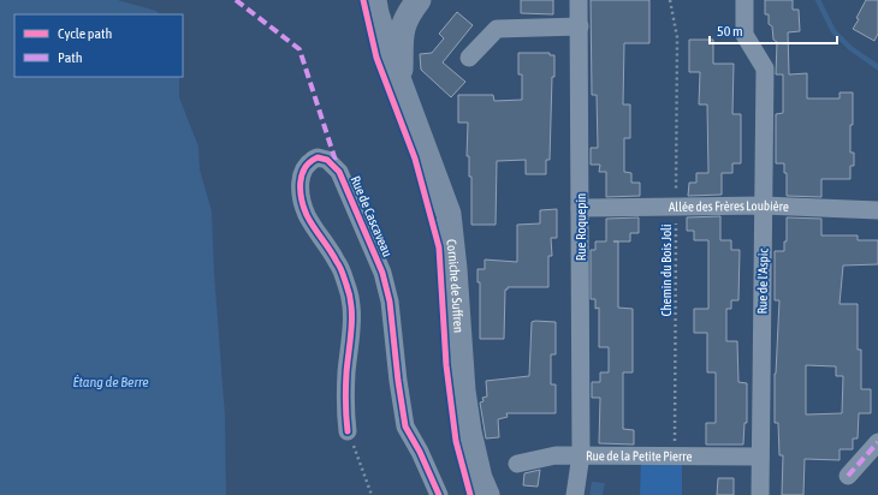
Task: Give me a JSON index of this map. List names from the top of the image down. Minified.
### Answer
{"streets":{"main road":["Corniche de Suffren"],"street":["Allée des Frères Loubière","Rue de Cascaveau","Rue Roquepin","Rue de l'Aspic","Rue de la Petite Pierre"],"path":["Chemin du Bois Joli"]},"crossings":[["Allée des Frères Loubière","Rue Roquepin"],["Allée des Frères Loubière","Chemin du Bois Joli"],["Allée des Frères Loubière","Rue de l'Aspic"],["Rue Roquepin","Rue de la Petite Pierre"],["Chemin du Bois Joli","Rue de la Petite Pierre"],["Rue de l'Aspic","Rue de la Petite Pierre"]],"water":["Étang de Berre"],"legend":["Cycle path","Path"],"scale_bar":"50 m"}
